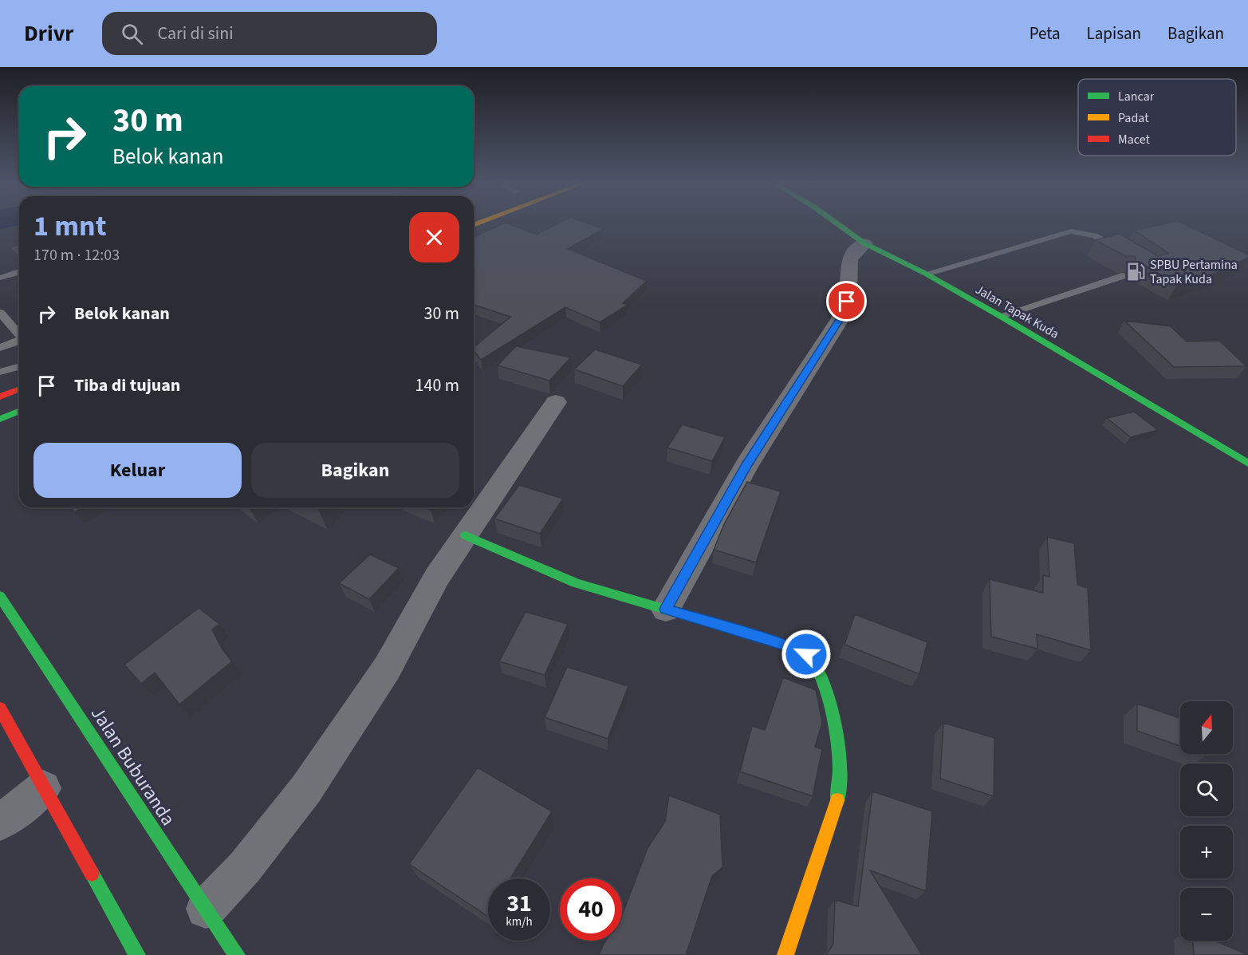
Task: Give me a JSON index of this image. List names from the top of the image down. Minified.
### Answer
{"streets":{"street":["Jalan Tapak Kuda","Jalan Buburanda"]},"places":{"fuel station":["SPBU Pertamina Tapak Kuda"]},"legend":["Lancar","Padat","Macet"],"north":"top","page":{"header":"Drivr","search":"Cari di sini","nav":["Peta","Lapisan","Bagikan"],"turn":["30 m","Belok kanan"],"heading":["1 mnt","170 m · 12:03"],"list":[{"name":"Belok kanan","value":"30 m"},{"name":"Tiba di tujuan","value":"140 m"}],"buttons":["Keluar","Bagikan"],"map_buttons":["+","−"],"speed":"31 km/h","limit":"40"}}
